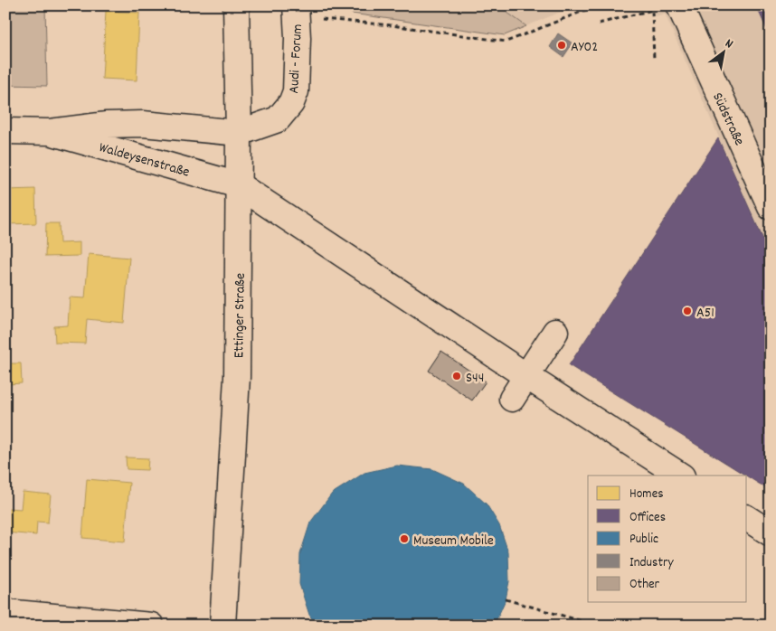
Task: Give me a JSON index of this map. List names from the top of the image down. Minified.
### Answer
{"streets":{"main road":["Audi - Forum","Südstraße","Waldeysenstraße","Ettinger Straße"]},"crossings":[["Audi - Forum","Waldeysenstraße"],["Audi - Forum","Ettinger Straße"],["Waldeysenstraße","Ettinger Straße"]],"places":["AY02","A51","S44","Museum Mobile"],"legend":["Homes","Offices","Public","Industry","Other"],"north":"top right"}
